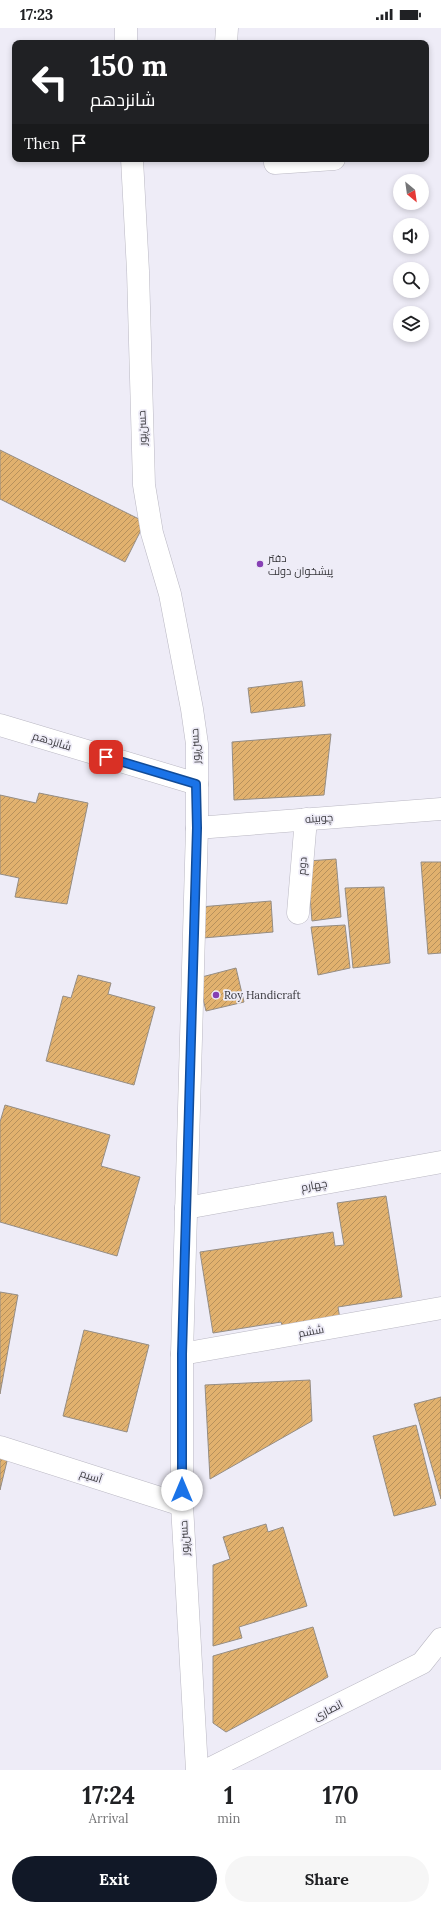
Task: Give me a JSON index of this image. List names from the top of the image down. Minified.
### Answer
{"streets":{"street":["حسن‌پور","شانزدهم","چوبینه","دوم","چهارم","ششم","آسیم","انصاری"]},"crossings":[["حسن‌پور","شانزدهم"],["حسن‌پور","چوبینه"],["حسن‌پور","چهارم"],["حسن‌پور","ششم"],["حسن‌پور","آسیم"],["چوبینه","دوم"]],"places":["دفتر پیشخوان دولت","Roy Handicraft"],"north":"bottom right","page":{"status":"17:23","turn":["150 m","شانزدهم"],"then":"Then","eta":["17:24","Arrival","1","min","170","m"],"buttons":["Exit","Share"]}}
